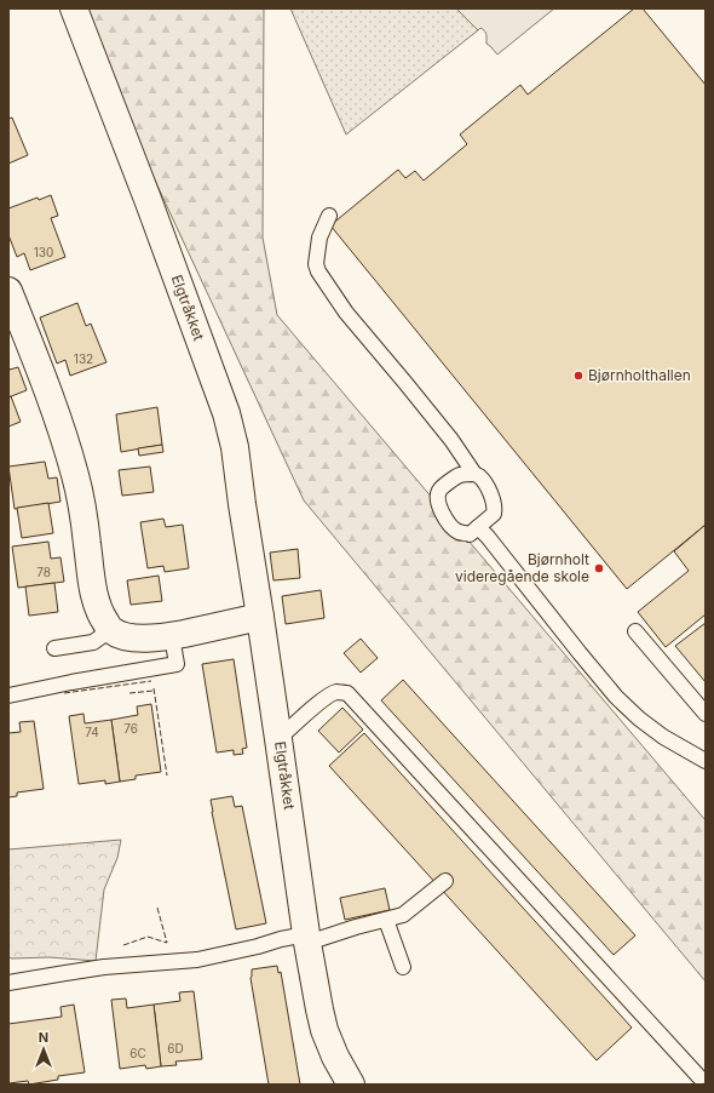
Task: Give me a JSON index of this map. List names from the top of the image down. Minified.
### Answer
{"streets":{"street":["Elgtråkket"]},"places":["Bjørnholthallen","Bjørnholt videregående skole"],"house_numbers":["130","132","78","76","74","6D","6C"],"north":"top"}
